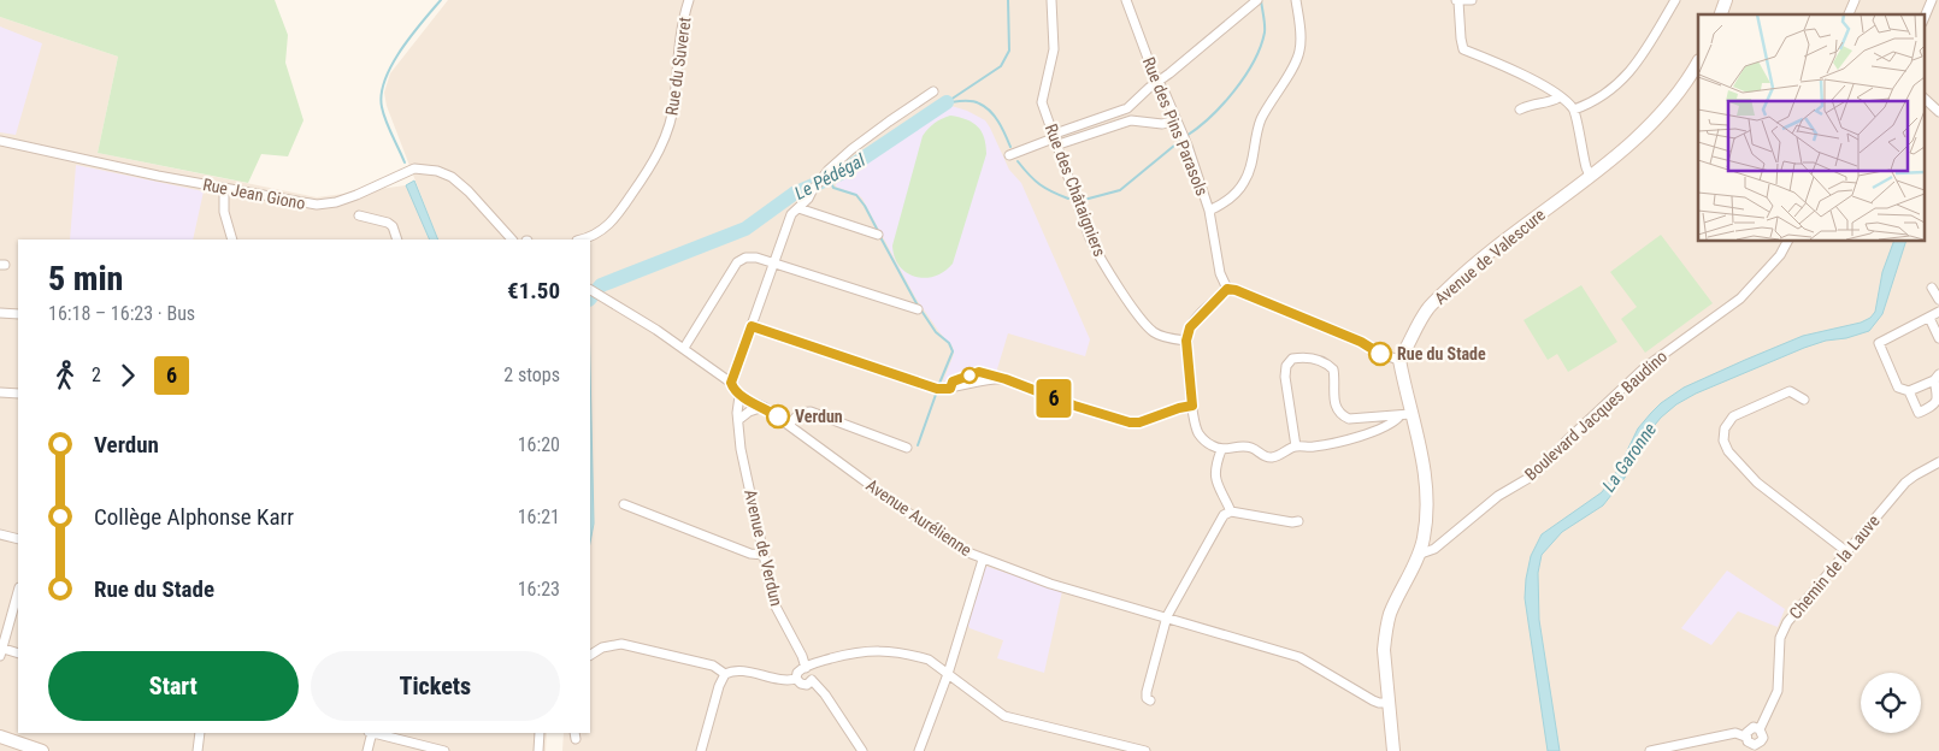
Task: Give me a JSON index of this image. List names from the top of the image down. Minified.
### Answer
{"streets":{"main road":["Avenue de Valescure"],"street":["Rue du Suveret","Rue des Pins Parasols","Rue des Châtaigniers","Rue Jean Giono","Boulevard Jacques Baudino","Avenue Aurélienne","Avenue de Verdun","Chemin de la Lauve"]},"crossings":[["Avenue Aurélienne","Avenue de Verdun"]],"water":["Le Pédégal","La Garonne"],"places":["Rue du Stade","Verdun"],"lines":["bus line 6"],"page":{"on_map":"6","heading":["5 min","16:18 – 16:23 · Bus","€1.50"],"legs":["2","6","2 stops"],"list":[{"name":"Verdun","value":"16:20"},{"name":"Collège Alphonse Karr","value":"16:21"},{"name":"Rue du Stade","value":"16:23"}],"buttons":["Start","Tickets"]}}
